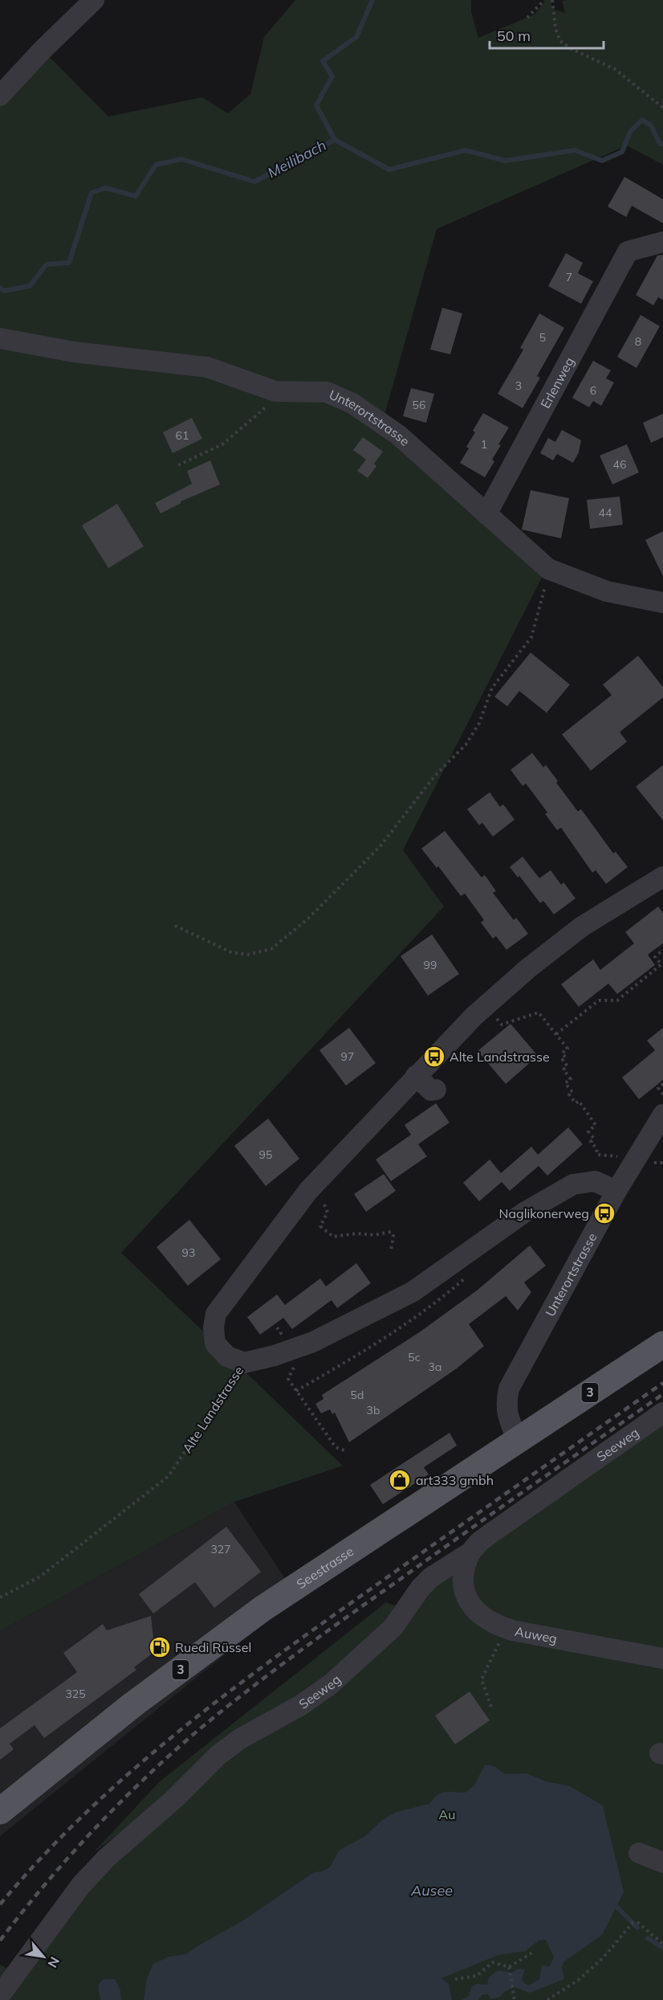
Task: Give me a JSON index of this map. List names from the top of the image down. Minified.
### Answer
{"streets":{"main road":["3","Seestrasse"],"street":["Erlenweg","Unterortstrasse","Alte Landstrasse","Seeweg","Auweg"]},"crossings":[["Erlenweg","Unterortstrasse"],["Unterortstrasse","Seestrasse"],["Seeweg","Auweg"]],"water":["Meilibach","Ausee"],"parks":["Au"],"places":{"bus stop":["Alte Landstrasse","Naglikonerweg"],"shop":["art333 gmbh"],"fuel station":["Ruedi Rüssel"]},"house_numbers":["7","5","8","3","6","56","61","1","46","44","99","97","95","93","5c","3a","5d","3b","327","325"],"scale_bar":"50 m","north":"bottom right"}
